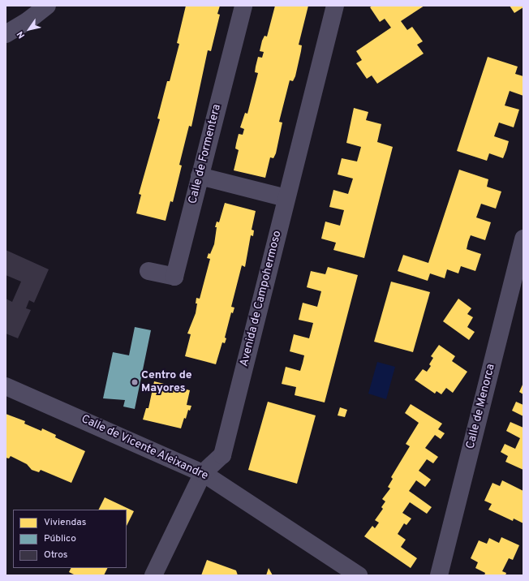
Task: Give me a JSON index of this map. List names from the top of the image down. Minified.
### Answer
{"streets":{"street":["Calle de Formentera","Avenida de Campohermoso","Calle de Menorca","Calle de Vicente Aleixandre"]},"crossings":[["Avenida de Campohermoso","Calle de Vicente Aleixandre"]],"places":["Centro de Mayores"],"legend":["Viviendas","Público","Otros"],"north":"bottom left"}
